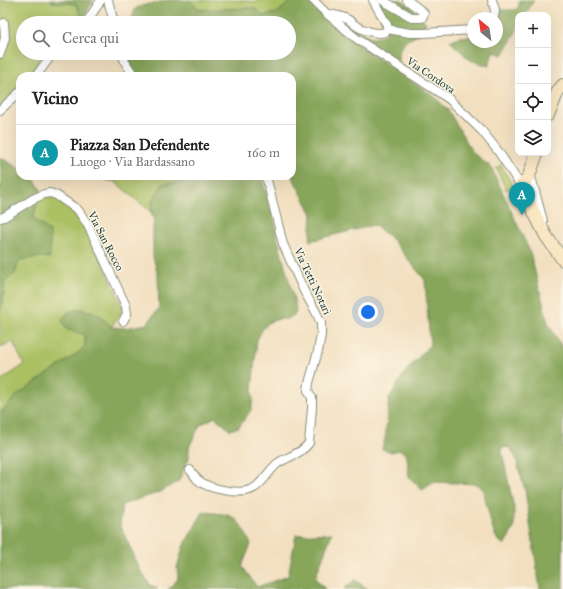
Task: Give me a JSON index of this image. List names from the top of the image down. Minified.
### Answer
{"streets":{"street":["Via Cordova","Via San Rocco","Via Tetti Notari"]},"north":"top left","page":{"map_buttons":["+","−"],"search":"Cerca qui","heading":"Vicino","list":[{"mark":"A","name":"Piazza San Defendente","note":"Luogo · Via Bardassano","value":"160 m"}],"pins":"A"}}
